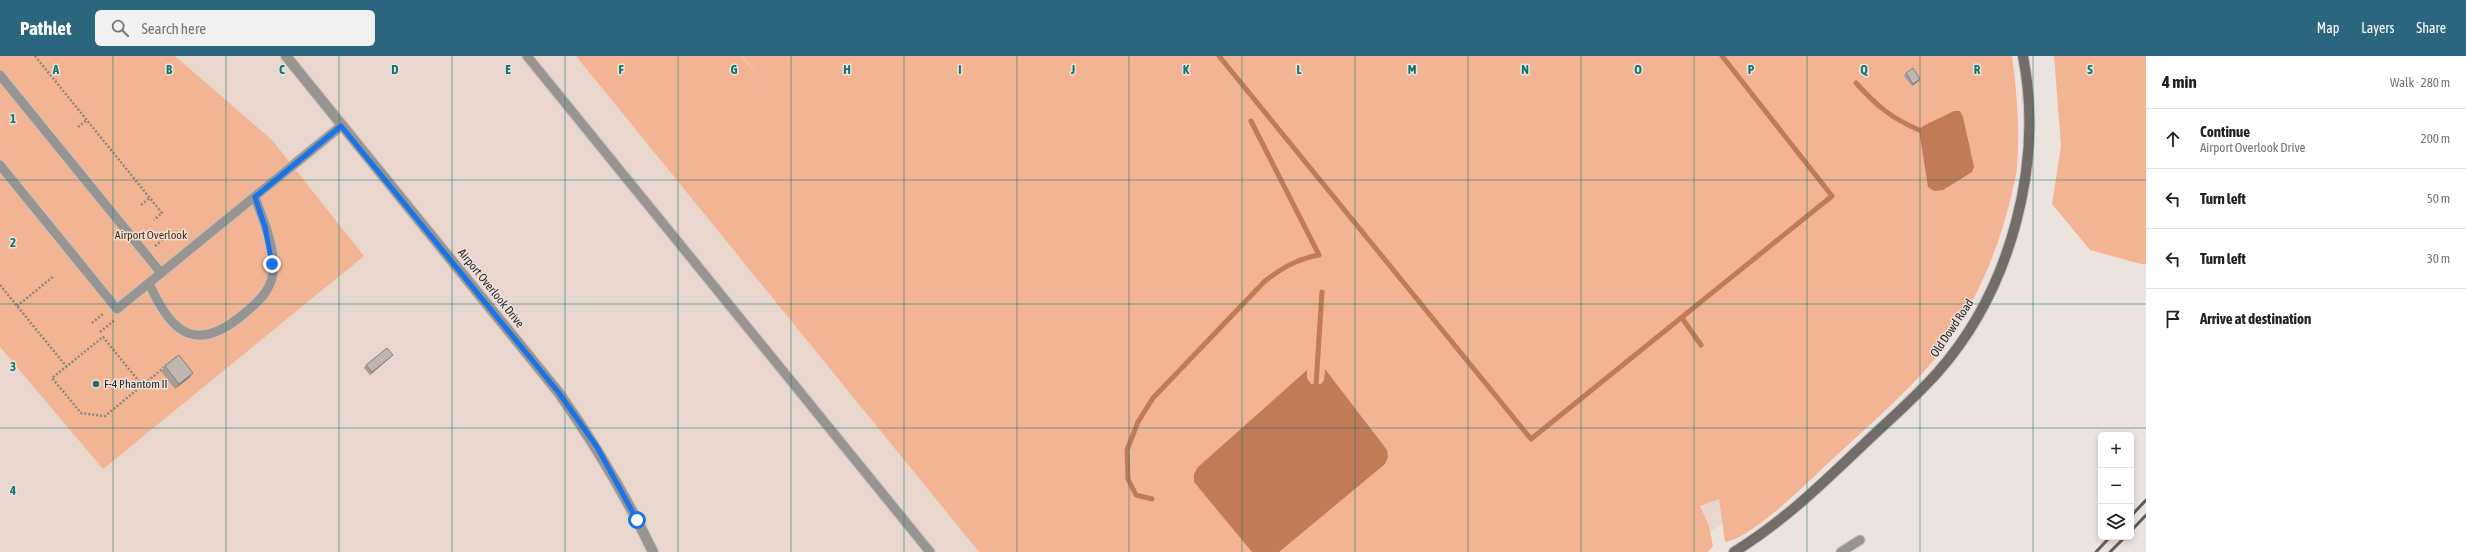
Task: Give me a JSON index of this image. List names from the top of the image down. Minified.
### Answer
{"streets":{"street":["Airport Overlook Drive","Old Dowd Road"]},"parks":["Airport Overlook"],"places":["F-4 Phantom II"],"page":{"header":"Pathlet","search":"Search here","nav":["Map","Layers","Share"],"heading":["4 min","Walk · 280 m"],"list":[["Continue","Airport Overlook Drive","200 m"],["Turn left","50 m"],["Turn left","30 m"],"Arrive at destination"],"map_buttons":["+","−"]},"grid":{"columns":["A","B","C","D","E","F","G","H","I","J","K","L","M","N","O","P","Q","R","S"],"rows":["1","2","3","4"]}}
